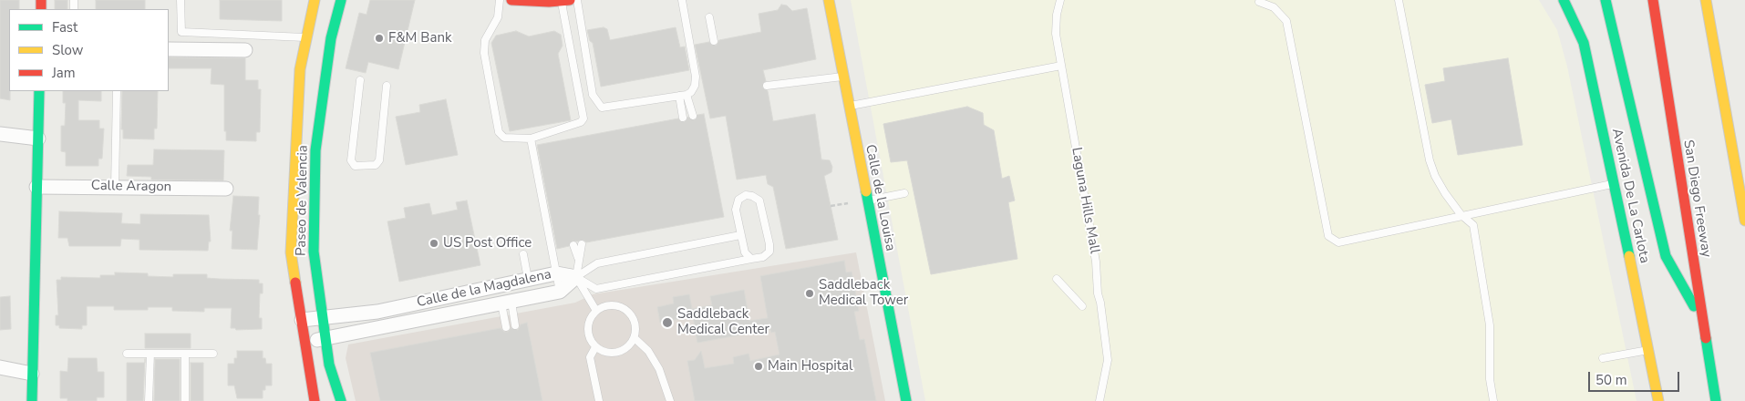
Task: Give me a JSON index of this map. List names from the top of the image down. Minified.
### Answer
{"streets":{"main road":["Avenida De La Carlota","Calle de la Louisa","San Diego Freeway","Paseo de Valencia"],"street":["Calle Aragon","Calle de la Magdalena"],"lane":["Laguna Hills Mall"]},"crossings":[["Paseo de Valencia","Calle de la Magdalena"]],"places":["F&M Bank","US Post Office","Saddleback Medical Tower","Saddleback Medical Center","Main Hospital"],"legend":["Fast","Slow","Jam"],"scale_bar":"50 m"}
